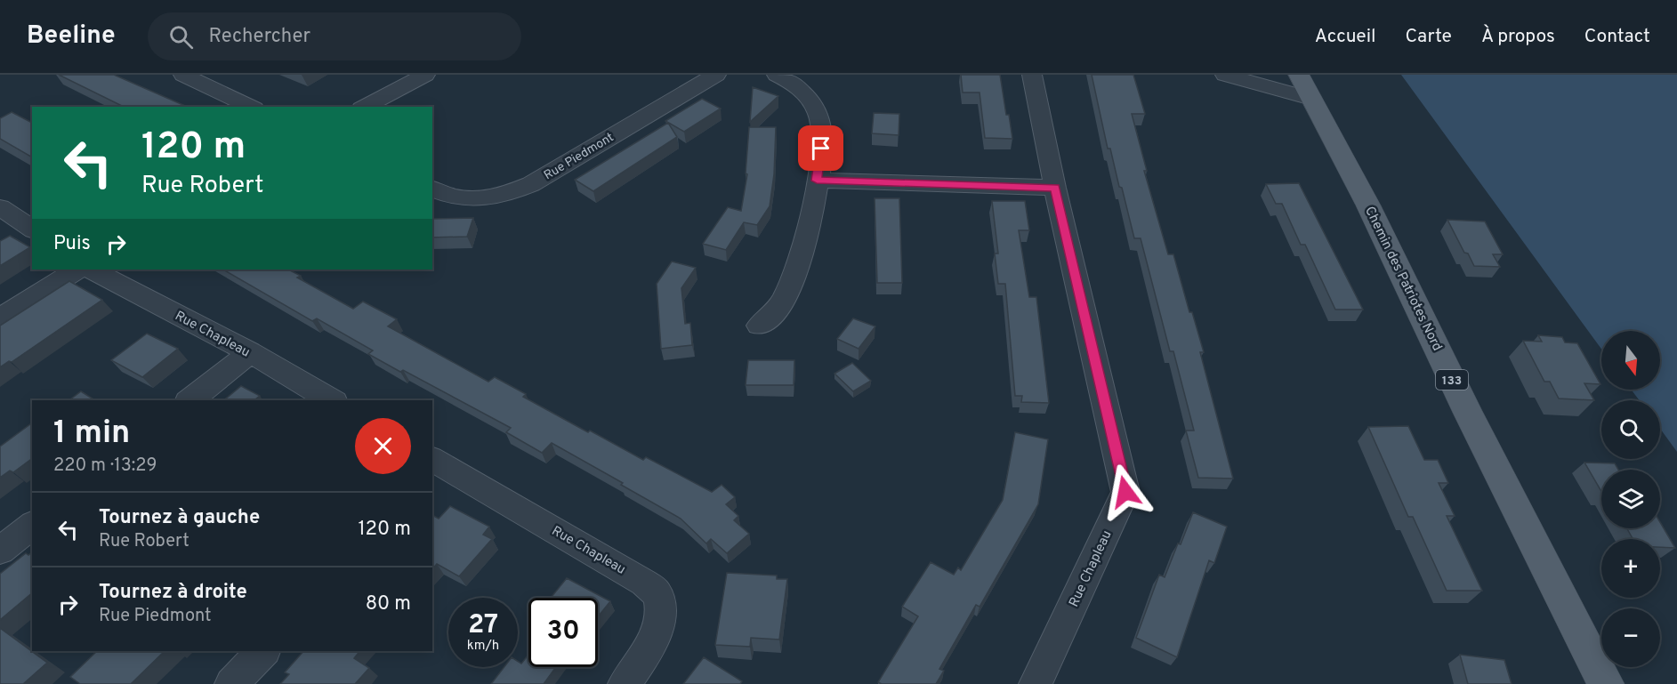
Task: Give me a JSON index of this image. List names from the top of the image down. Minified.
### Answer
{"streets":{"main road":["Chemin des Patriotes Nord","133"],"street":["Rue Piedmont","Rue Chapleau"]},"north":"bottom","page":{"header":"Beeline","search":"Rechercher","nav":["Accueil","Carte","À propos","Contact"],"turn":["120 m","Rue Robert"],"then":"Puis","map_buttons":["+","−"],"heading":["1 min","220 m · 13:29"],"list":[{"name":"Tournez à gauche","note":"Rue Robert","value":"120 m"},{"name":"Tournez à droite","note":"Rue Piedmont","value":"80 m"}],"speed":"27 km/h","limit":"30"}}
